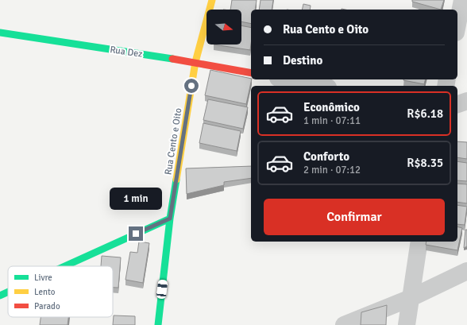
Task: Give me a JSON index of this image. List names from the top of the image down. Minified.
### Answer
{"streets":{"street":["Rua Dez","Rua Cento e Oito"]},"crossings":[["Rua Dez","Rua Cento e Oito"]],"legend":["Livre","Lento","Parado"],"north":"right","page":{"banner":["Rua Cento e Oito","Destino"],"list":[{"name":"Econômico","note":"1 min · 07:11","value":"R$6.18"},{"name":"Conforto","note":"2 min · 07:12","value":"R$8.35"}],"bubble":"1 min","buttons":"Confirmar"}}
